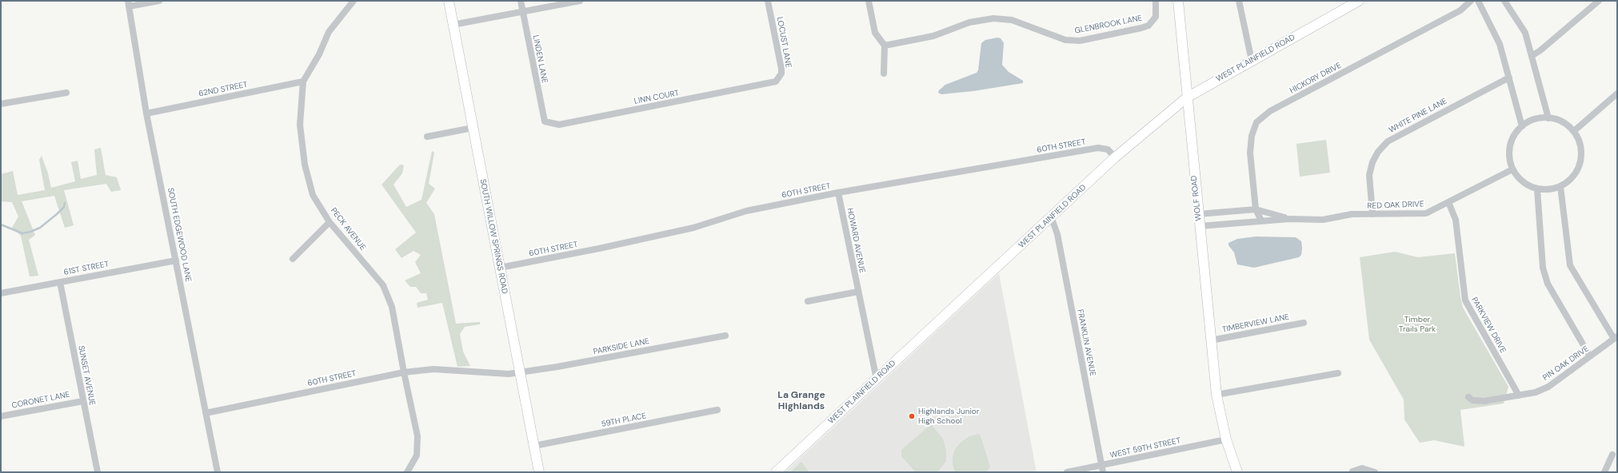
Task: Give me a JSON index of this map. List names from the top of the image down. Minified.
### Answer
{"streets":{"main road":["WEST PLAINFIELD ROAD","WOLF ROAD","SOUTH WILLOW SPRINGS ROAD"],"street":["GLENBROOK LANE","LOCUST LANE","LINDEN LANE","HICKORY DRIVE","62ND STREET","LINN COURT","WHITE PINE LANE","60TH STREET","RED OAK DRIVE","PECK AVENUE","SOUTH EDGEWOOD LANE","HOWARD AVENUE","61ST STREET","TIMBERVIEW LANE","PARKVIEW DRIVE","FRANKLIN AVENUE","PARKSIDE LANE","PIN OAK DRIVE","SUNSET AVENUE","CORONET LANE","59TH PLACE","WEST 59TH STREET"]},"crossings":[["LOCUST LANE","LINN COURT"],["WEST PLAINFIELD ROAD","60TH STREET"],["WEST PLAINFIELD ROAD","WOLF ROAD"],["WEST PLAINFIELD ROAD","HOWARD AVENUE"],["WEST PLAINFIELD ROAD","FRANKLIN AVENUE"],["LINDEN LANE","LINN COURT"],["HICKORY DRIVE","RED OAK DRIVE"],["62ND STREET","PECK AVENUE"],["62ND STREET","SOUTH EDGEWOOD LANE"],["WHITE PINE LANE","RED OAK DRIVE"],["60TH STREET","PECK AVENUE"],["60TH STREET","SOUTH EDGEWOOD LANE"],["60TH STREET","SOUTH WILLOW SPRINGS ROAD"],["60TH STREET","HOWARD AVENUE"],["60TH STREET","PARKSIDE LANE"],["WOLF ROAD","RED OAK DRIVE"],["WOLF ROAD","TIMBERVIEW LANE"],["WOLF ROAD","WEST 59TH STREET"],["RED OAK DRIVE","PARKVIEW DRIVE"],["SOUTH EDGEWOOD LANE","61ST STREET"],["SOUTH WILLOW SPRINGS ROAD","PARKSIDE LANE"],["SOUTH WILLOW SPRINGS ROAD","59TH PLACE"],["61ST STREET","SUNSET AVENUE"],["PARKVIEW DRIVE","PIN OAK DRIVE"],["FRANKLIN AVENUE","WEST 59TH STREET"],["SUNSET AVENUE","CORONET LANE"]],"districts":["La Grange Highlands"],"parks":["Timber Trails Park"],"places":["Highlands Junior High School"]}
